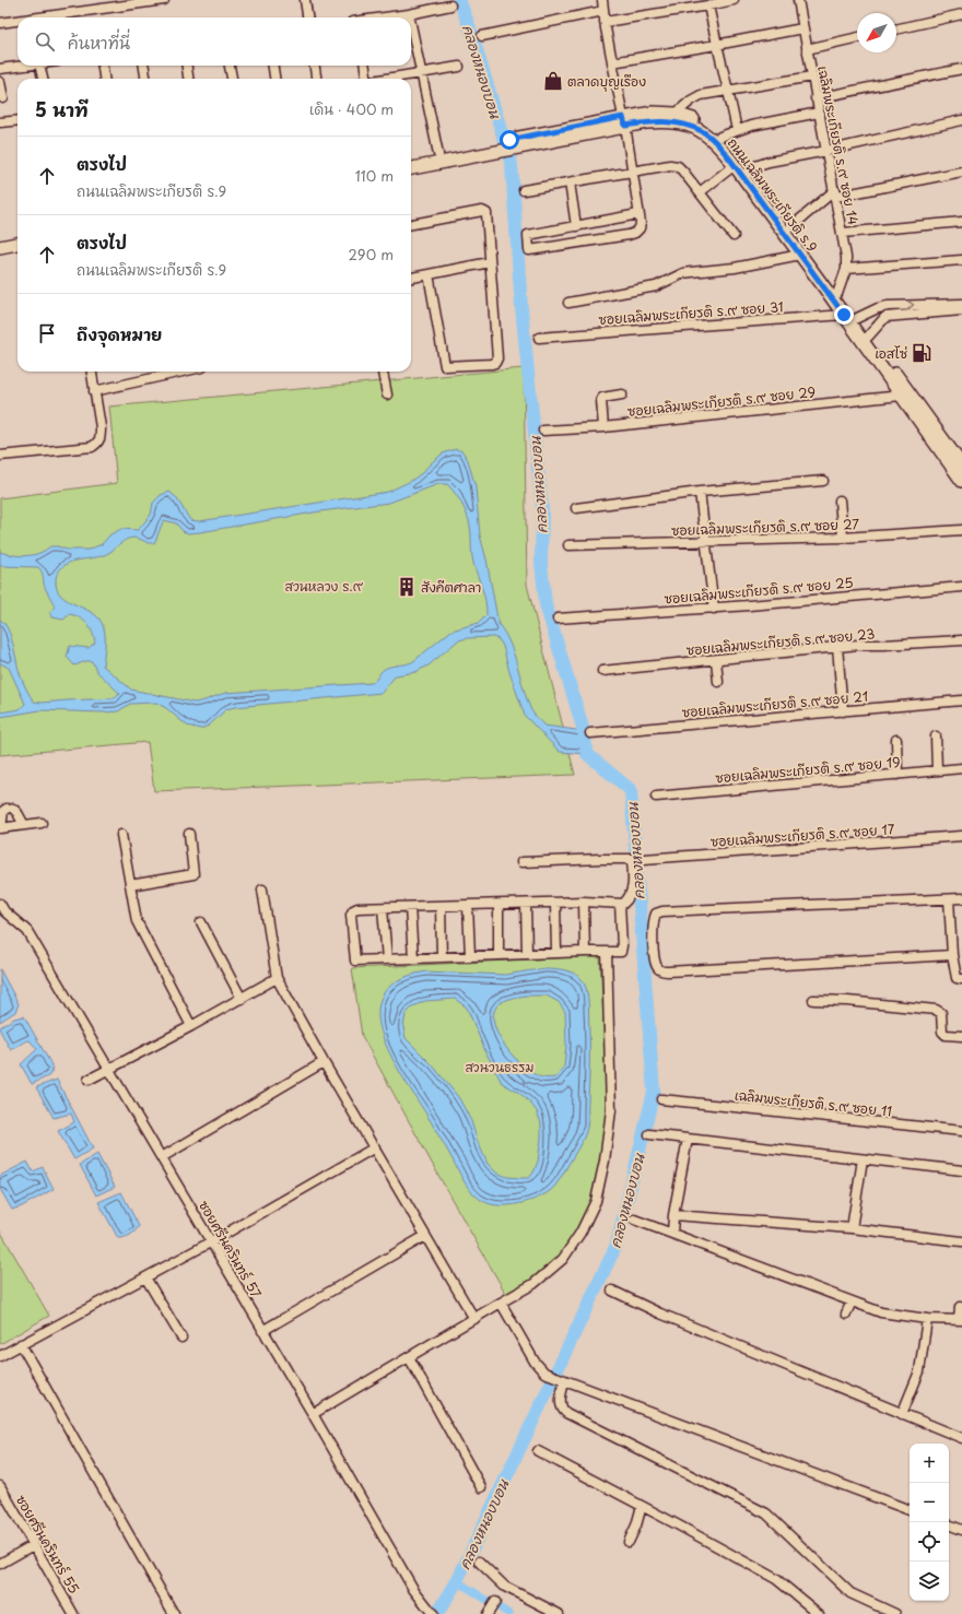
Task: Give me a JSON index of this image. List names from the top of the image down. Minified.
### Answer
{"streets":{"main road":["ถนนเฉลิมพระเกียรติ ร.9"],"street":["เฉลิมพระเกียรติ ร.๙ ซอย 14","ซอยเฉลิมพระเกียรติ ร.๙ ซอย 31","ซอยเฉลิมพระเกียรติ ร.๙ ซอย 29","ซอยเฉลิมพระเกียรติ ร.๙ ซอย 27","ซอยเฉลิมพระเกียรติ ร.๙ ซอย 25","ซอยเฉลิมพระเกียรติ ร.๙ ซอย 23","ซอยเฉลิมพระเกียรติ ร.๙ ซอย 21","ซอยเฉลิมพระเกียรติ ร.๙ ซอย 19","ซอยเฉลิมพระเกียรติ ร.๙ ซอย 17","เฉลิมพระเกียรติ ร.๙ ซอย 11","ซอยศรีนครินทร์ 57","ซอยศรีนครินทร์ 55"]},"crossings":[["เฉลิมพระเกียรติ ร.๙ ซอย 14","ถนนเฉลิมพระเกียรติ ร.9"],["ถนนเฉลิมพระเกียรติ ร.9","ซอยเฉลิมพระเกียรติ ร.๙ ซอย 31"],["ถนนเฉลิมพระเกียรติ ร.9","ซอยเฉลิมพระเกียรติ ร.๙ ซอย 29"]],"water":["คลองหนองบอน"],"parks":["สวนหลวง ร.๙","สวนวนธรรม"],"places":{"shop":["ตลาดบุญเรือง"],"fuel station":["เอสโซ่"],"building":["สังคีตศาลา"]},"north":"bottom left","page":{"search":"ค้นหาที่นี่","heading":["5 นาที","เดิน · 400 m"],"list":[["ตรงไป","ถนนเฉลิมพระเกียรติ ร.9","110 m"],["ตรงไป","ถนนเฉลิมพระเกียรติ ร.9","290 m"],"ถึงจุดหมาย"],"map_buttons":["+","−"]}}
